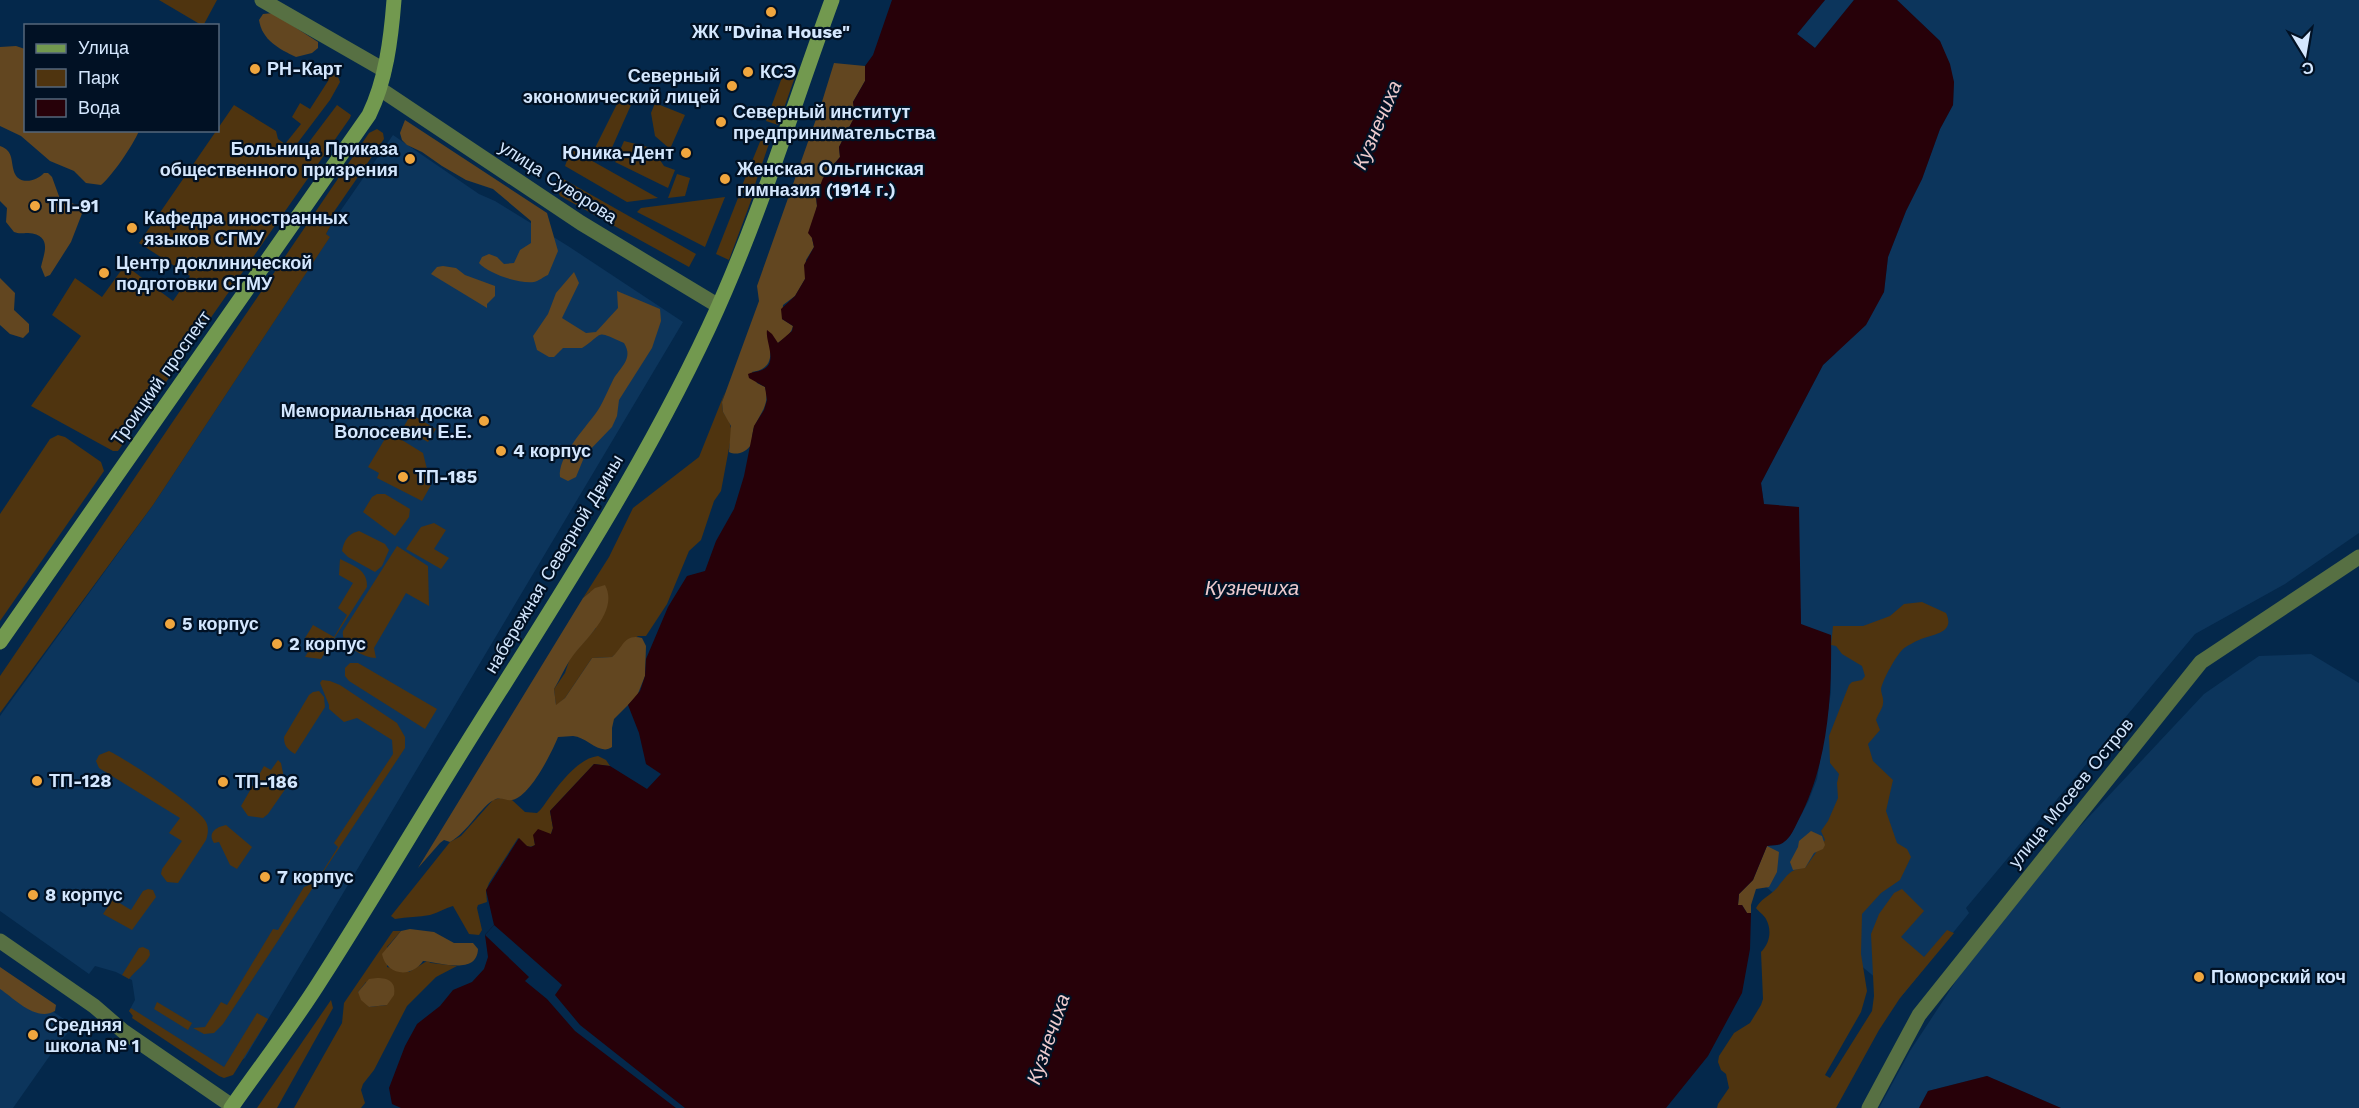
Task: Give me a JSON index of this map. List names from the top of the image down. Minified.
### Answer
{"streets":{"street":["улица Суворова","Троицкий проспект","набережная Северной Двины","улица Мосеев Остров"]},"crossings":[["улица Суворова","Троицкий проспект"],["улица Суворова","набережная Северной Двины"]],"water":["Кузнечиха"],"places":["ЖК \"Dvina House\"","РН-Карт","КСЭ","Северный экономический лицей","Северный институт предпринимательства","Юника-Дент","Больница Приказа общественного призрения","Женская Ольгинская гимназия (1914 г.)","ТП-91","Кафедра иностранных языков СГМУ","Центр доклинической подготовки СГМУ","Мемориальная доска Волосевич Е.Е.","4 корпус","ТП-185","5 корпус","2 корпус","ТП-128","ТП-186","7 корпус","8 корпус","Поморский коч","Средняя школа № 1"],"legend":["Улица","Парк","Вода"],"north":"bottom"}
